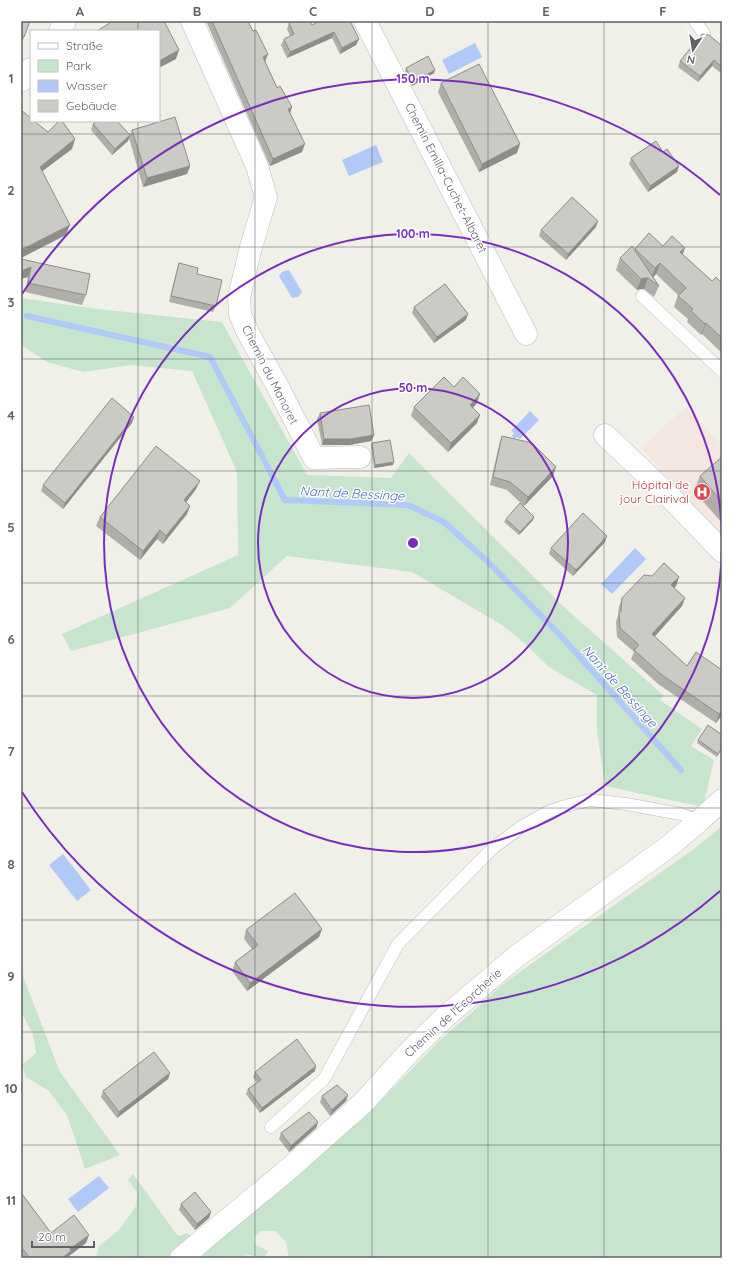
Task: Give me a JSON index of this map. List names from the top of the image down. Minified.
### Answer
{"streets":{"street":["Chemin Emilia-Cuchet-Albaret","Chemin du Manoret","Chemin de l'Ecorcherie"]},"water":["Nant de Bessinge"],"places":{"hospital":["Hôpital de jour Clairival"]},"legend":["Straße","Park","Wasser","Gebäude"],"scale_bar":"20 m","north":"bottom","grid":{"columns":["A","B","C","D","E","F"],"rows":["1","2","3","4","5","6","7","8","9","10","11"]},"rings":["150 m","100 m","50 m"]}
